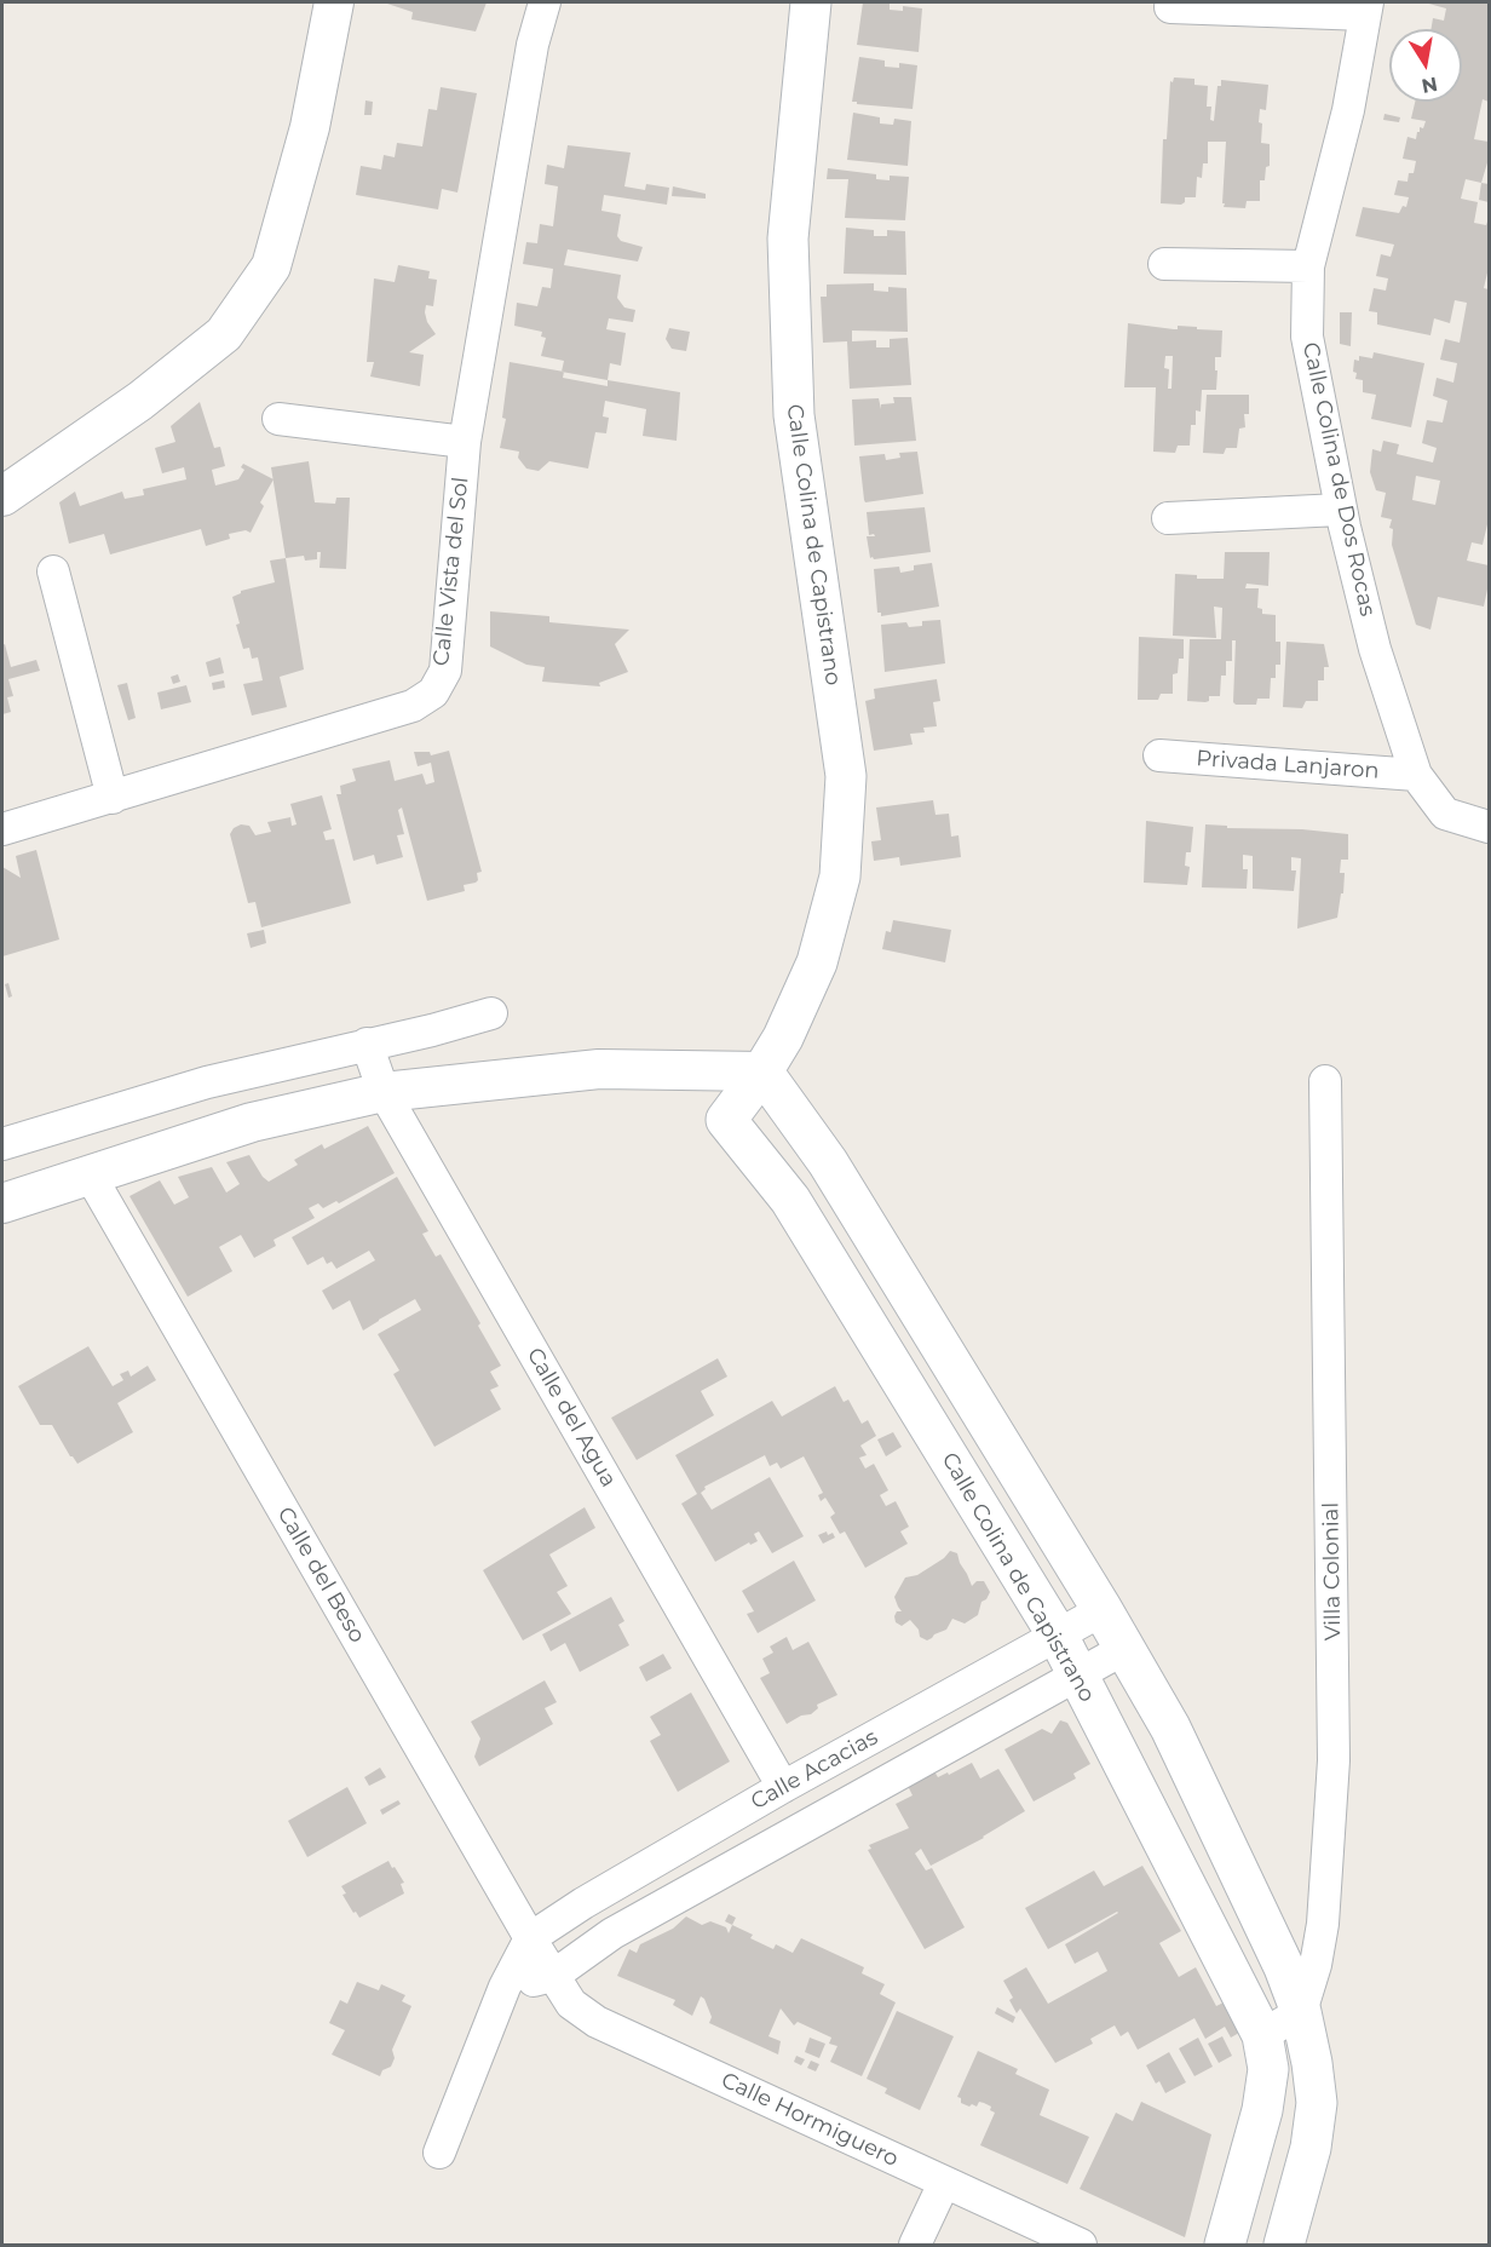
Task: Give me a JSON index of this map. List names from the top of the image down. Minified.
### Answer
{"streets":{"main road":["Calle Colina de Capistrano"],"street":["Calle Colina de Dos Rocas","Calle Vista del Sol","Privada Lanjaron","Calle del Agua","Villa Colonial","Calle del Beso","Calle Acacias","Calle Hormiguero"]},"crossings":[["Calle Colina de Dos Rocas","Privada Lanjaron"],["Calle Colina de Capistrano","Calle Acacias"],["Calle del Agua","Calle Acacias"],["Calle del Beso","Calle Acacias"],["Calle del Beso","Calle Hormiguero"],["Calle Acacias","Calle Hormiguero"]],"north":"bottom"}
